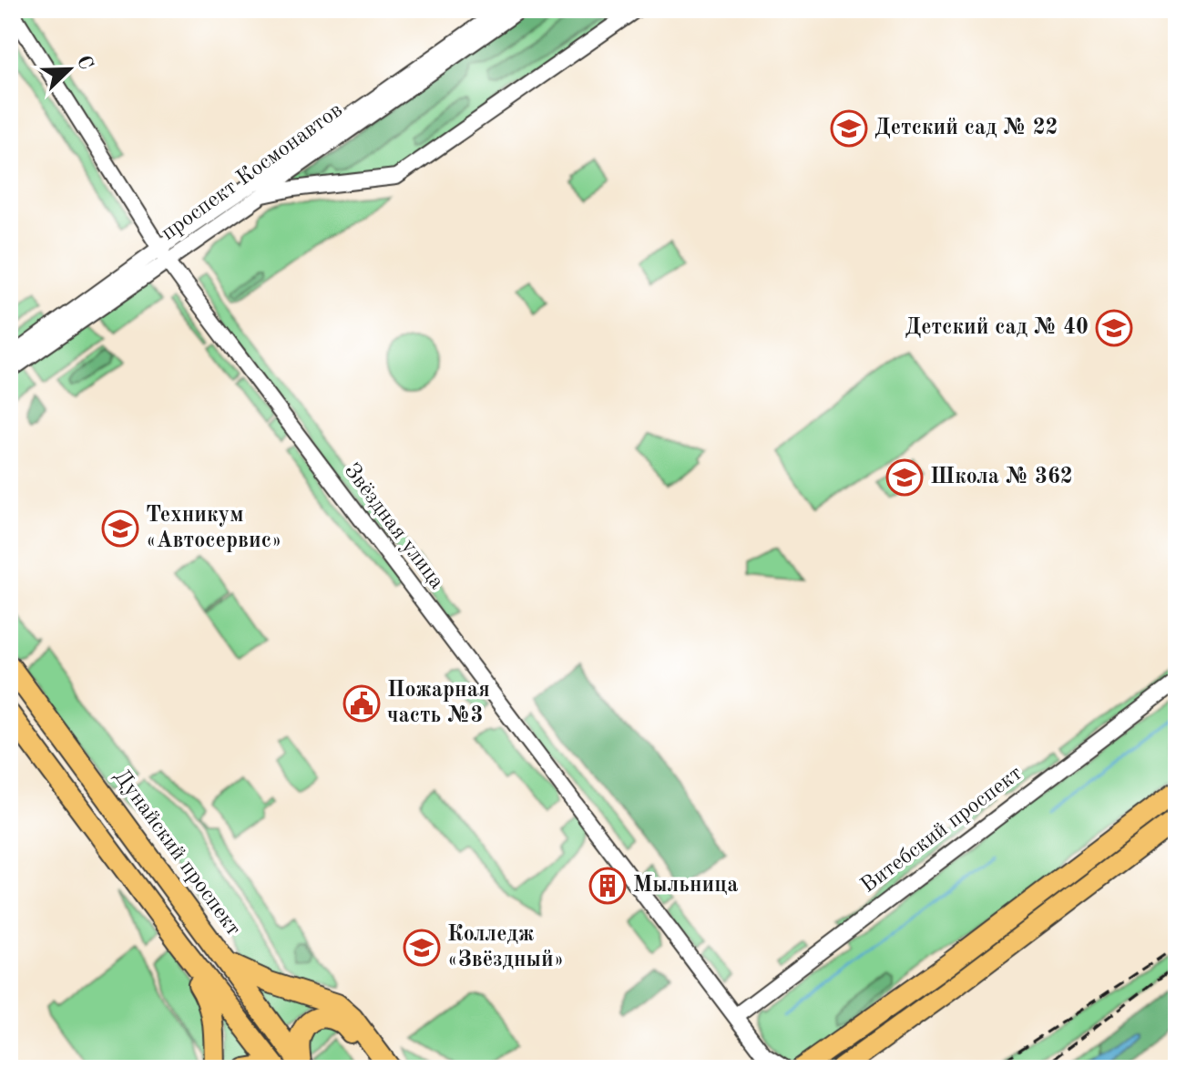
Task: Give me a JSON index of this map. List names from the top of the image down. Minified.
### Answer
{"streets":{"main road":["Дунайский проспект"],"street":["проспект Космонавтов","Звёздная улица","Витебский проспект"]},"crossings":[["проспект Космонавтов","Звёздная улица"],["Звёздная улица","Витебский проспект"]],"places":{"school or university":["Детский сад № 22","Детский сад № 40","Школа № 362","Техникум «Автосервис»","Колледж «Звёздный»"],"public building":["Пожарная часть №3"],"building":["Мыльница"]},"north":"top right"}
